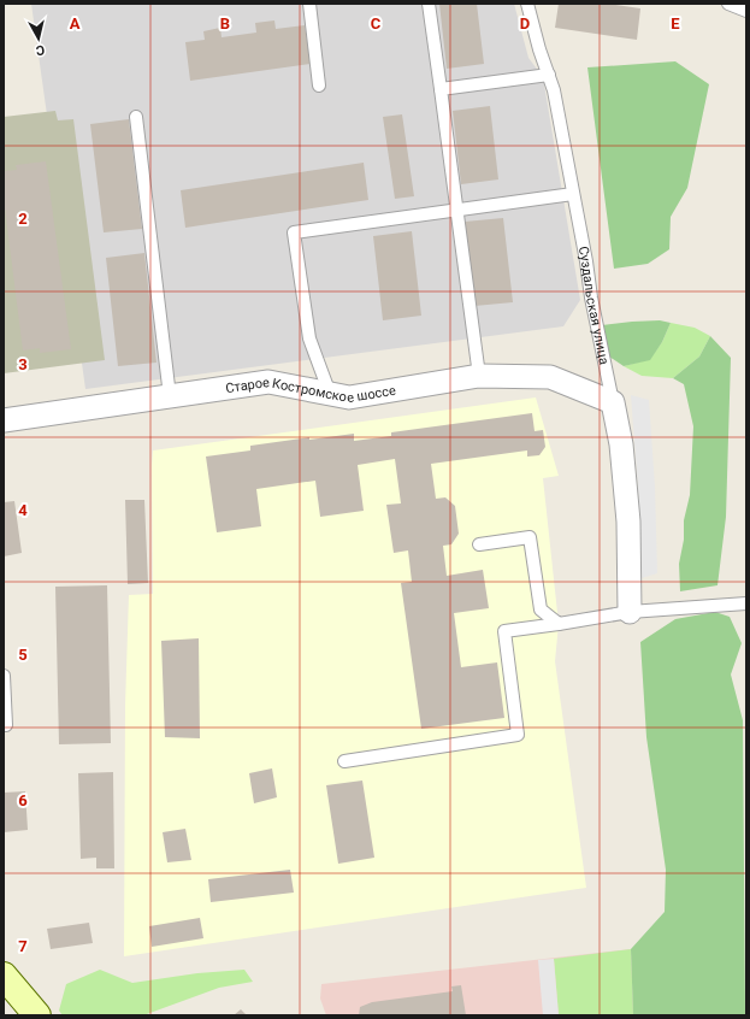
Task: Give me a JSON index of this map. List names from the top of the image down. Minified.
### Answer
{"streets":{"street":["Суздальская улица","Старое Костромское шоссе"]},"crossings":[["Суздальская улица","Старое Костромское шоссе"]],"north":"bottom","grid":{"columns":["A","B","C","D","E"],"rows":["2","3","4","5","6","7"]}}
